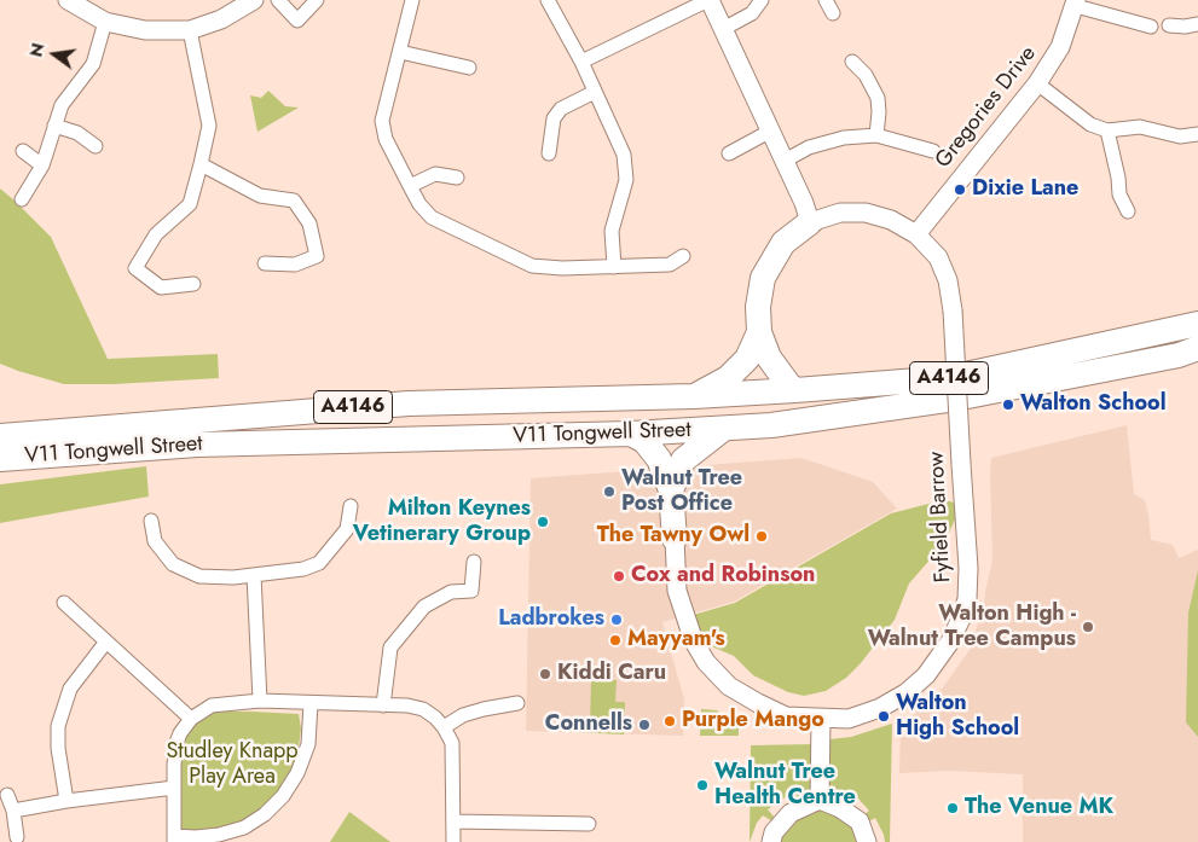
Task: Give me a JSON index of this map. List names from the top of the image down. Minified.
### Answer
{"streets":{"highway":["A4146","V11 Tongwell Street"],"street":["Gregories Drive","Fyfield Barrow"]},"crossings":[["Gregories Drive","Fyfield Barrow"]],"parks":["Studley Knapp Play Area"],"places":["Dixie Lane","Walton School","Walnut Tree Post Office","Milton Keynes Vetinerary Group","The Tawny Owl","Cox and Robinson","Ladbrokes","Walton High - Walnut Tree Campus","Mayyam's","Kiddi Caru","Walton High School","Purple Mango","Connells","Walnut Tree Health Centre","The Venue MK"],"north":"left"}
